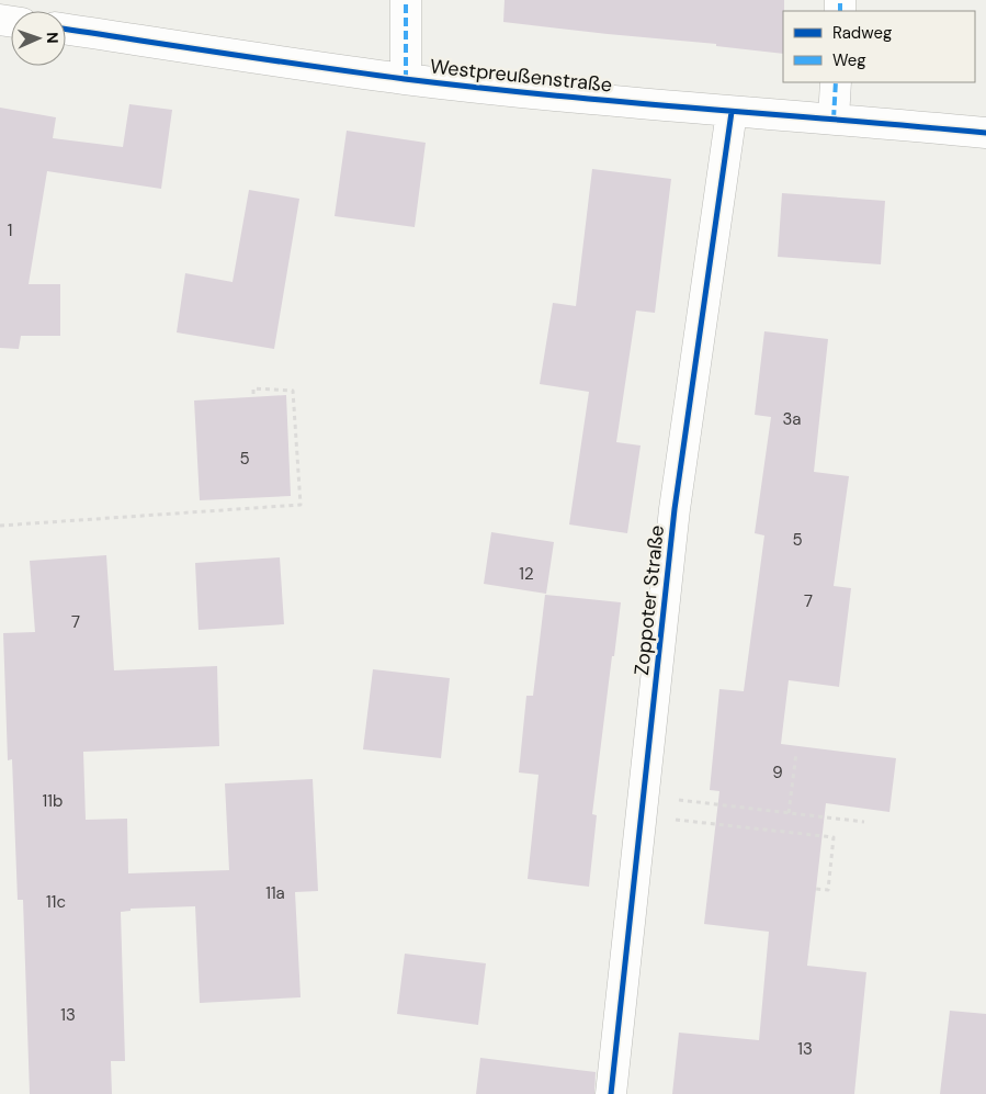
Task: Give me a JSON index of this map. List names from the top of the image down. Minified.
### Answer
{"streets":{"street":["Westpreußenstraße","Zoppoter Straße"]},"crossings":[["Westpreußenstraße","Zoppoter Straße"]],"house_numbers":["1","3a","5","5","12","7","7","9","11b","11a","11c","13","13"],"legend":["Radweg","Weg"],"north":"right"}
